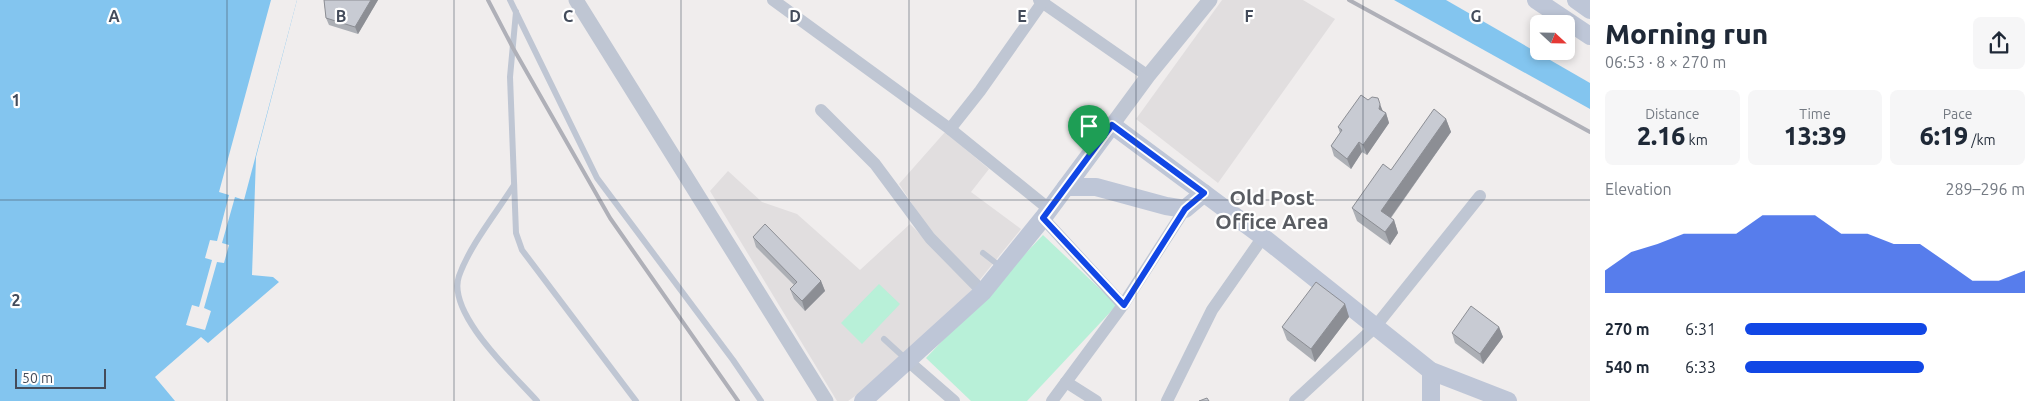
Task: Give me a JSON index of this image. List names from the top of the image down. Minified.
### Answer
{"districts":["Old Post Office Area"],"scale_bar":"50 m","north":"right","page":{"heading":["Morning run","06:53 · 8 × 270 m"],"stats":[["Distance","2.16 km"],["Time","13:39"],["Pace","6:19 /km"]],"chart":["Elevation","289–296 m"],"list":[{"name":"270 m","note":"6:31"},{"name":"540 m","note":"6:33"}],"scale":"50 m"},"grid":{"columns":["A","B","C","D","E","F","G"],"rows":["1","2"]}}
